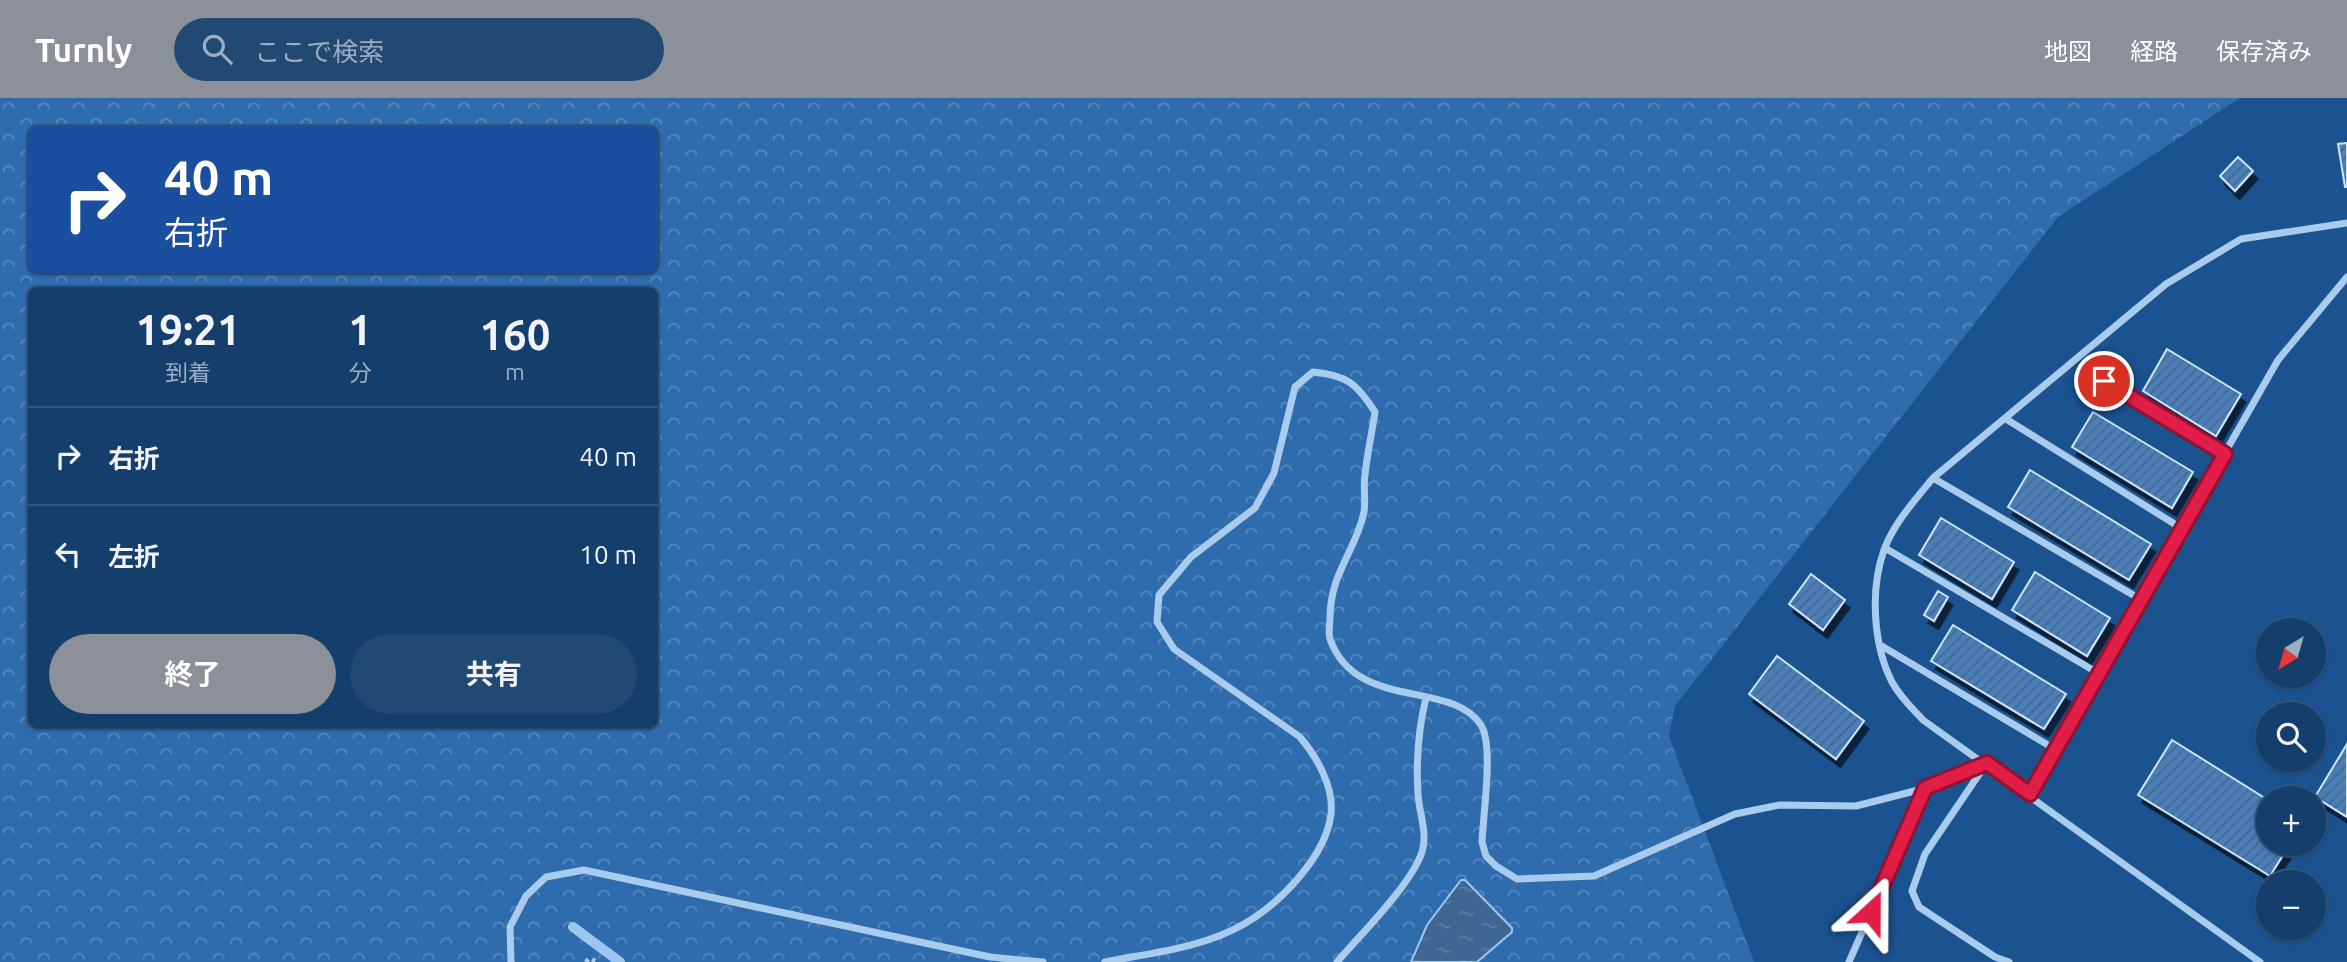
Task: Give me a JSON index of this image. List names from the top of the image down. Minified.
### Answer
{"north":"bottom left","page":{"header":"Turnly","search":"ここで検索","nav":["地図","経路","保存済み"],"turn":["40 m","右折"],"eta":["19:21","到着","1","分","160","m"],"list":[{"name":"右折","value":"40 m"},{"name":"左折","value":"10 m"}],"map_buttons":["+","−"],"buttons":["終了","共有"]}}
